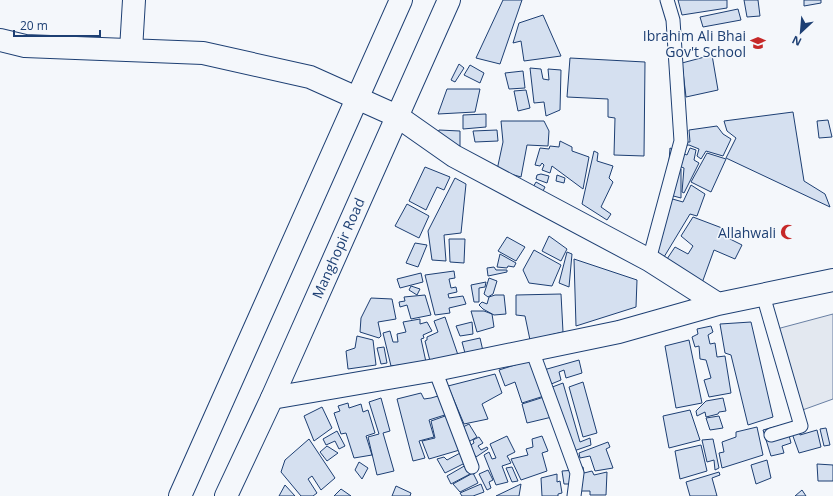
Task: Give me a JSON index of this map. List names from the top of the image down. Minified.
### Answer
{"streets":{"street":["Manghopir Road"]},"places":{"school or university":["Ibrahim Ali Bhai Gov't School"],"mosque":["Allahwali"]},"scale_bar":"20 m","north":"bottom left"}
